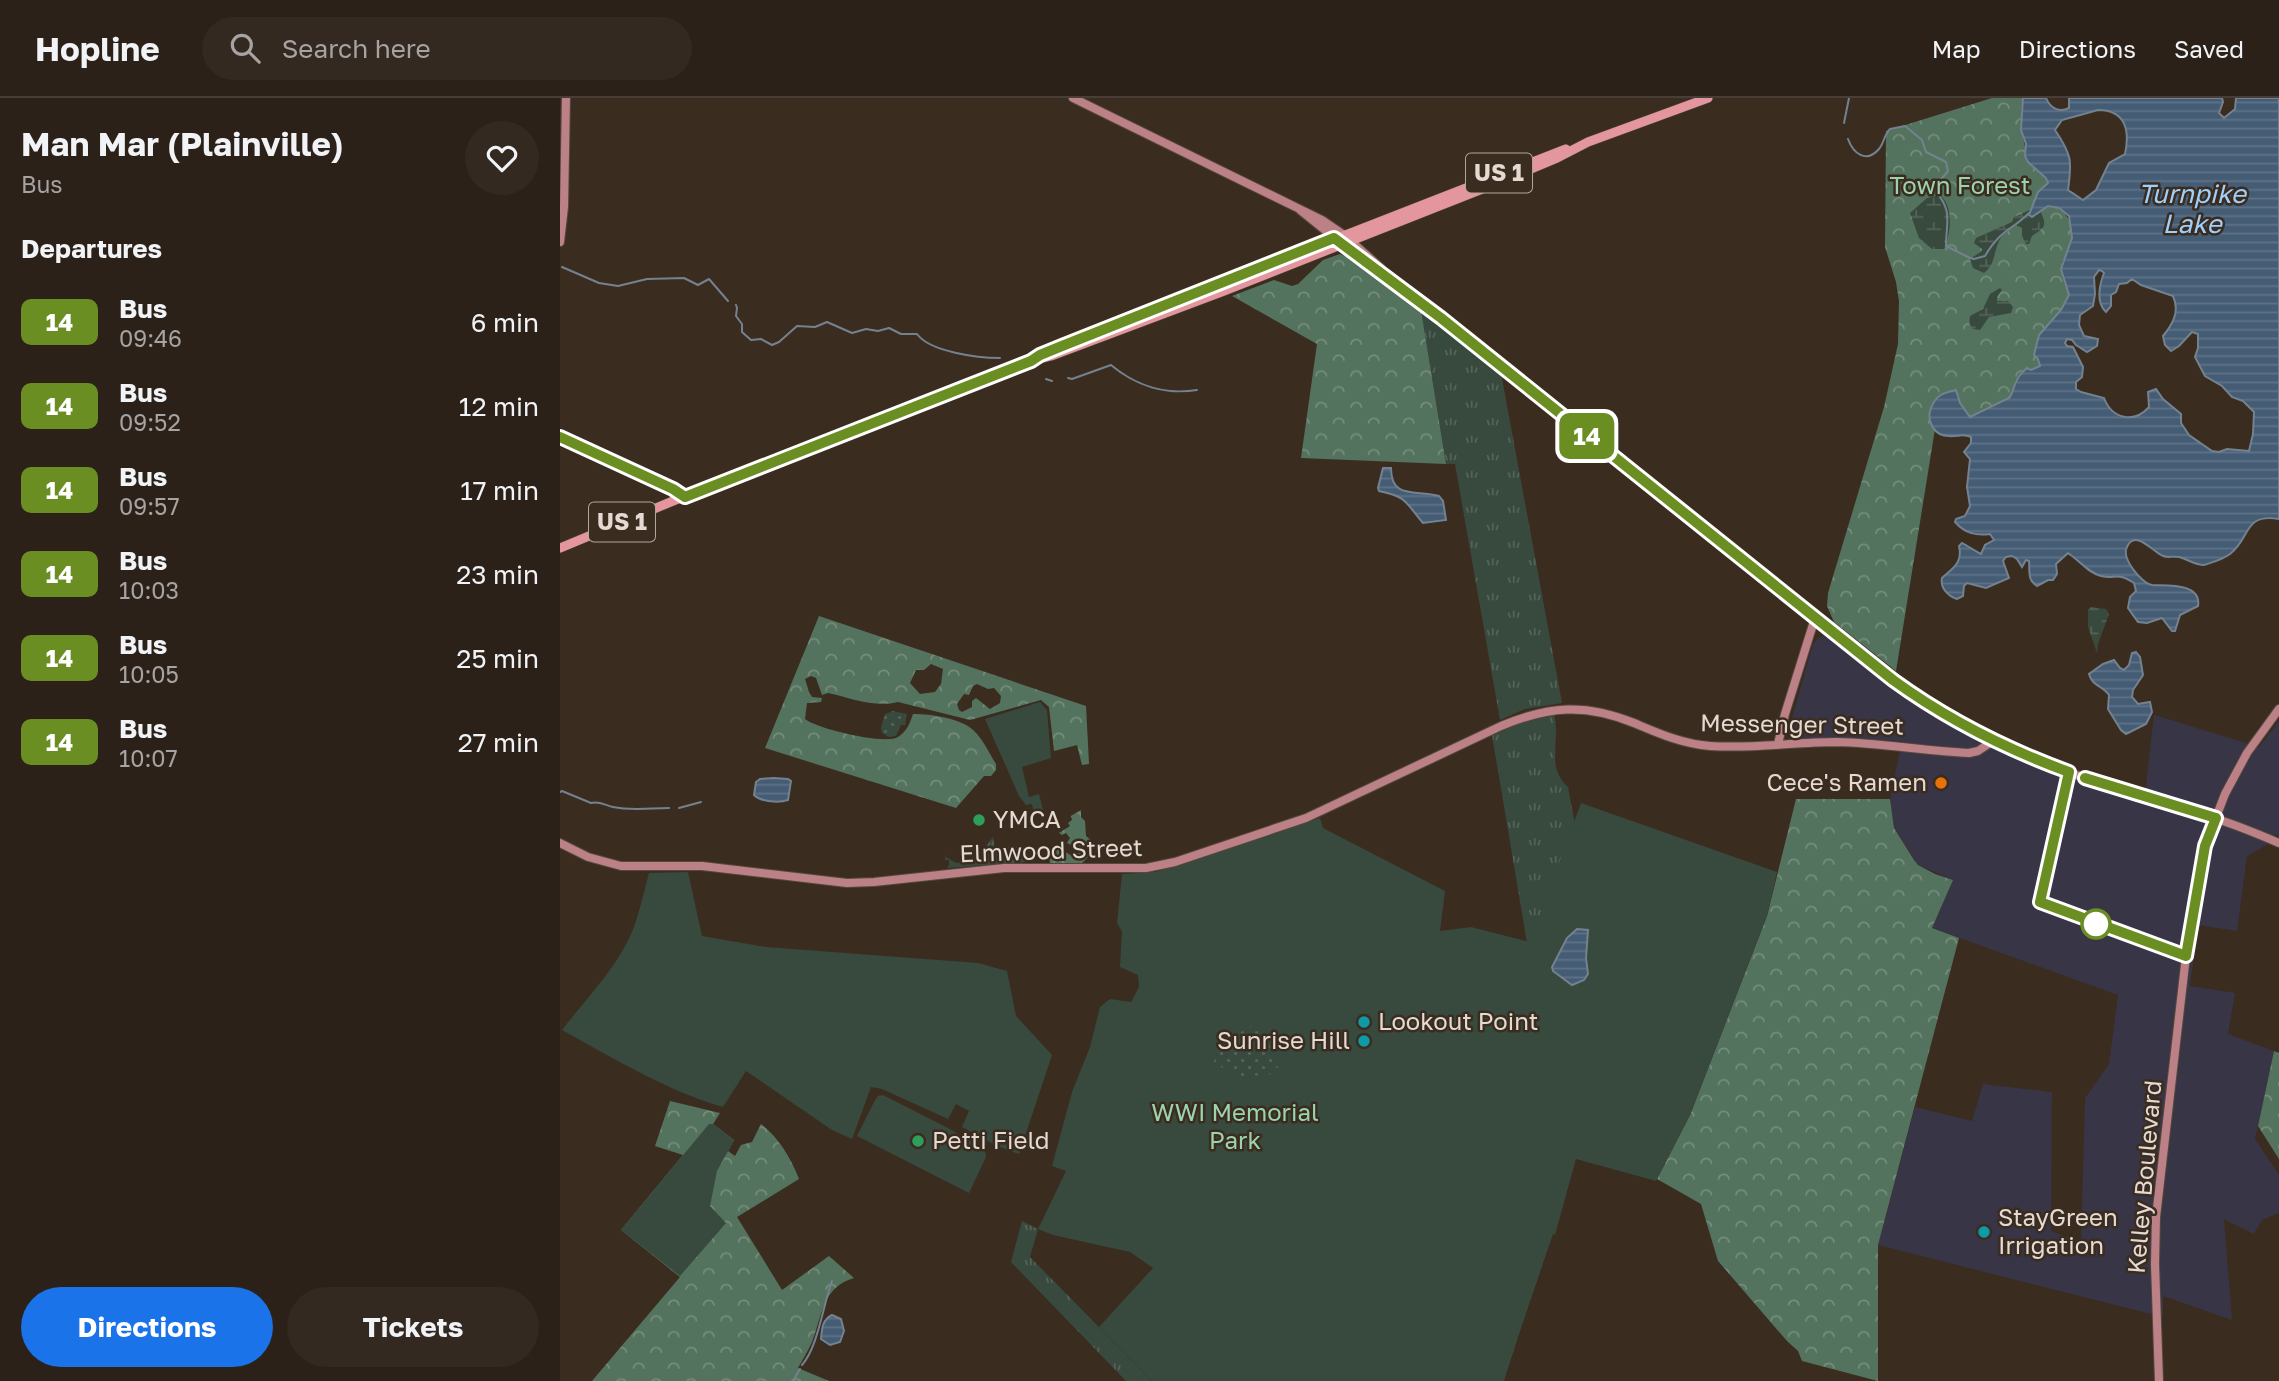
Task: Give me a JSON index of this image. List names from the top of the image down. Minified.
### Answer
{"streets":{"main road":["US 1","Messenger Street","Elmwood Street","Kelley Boulevard"]},"crossings":[["Messenger Street","Elmwood Street"]],"water":["Turnpike Lake"],"parks":["Town Forest","WWI Memorial Park"],"places":["Cece's Ramen","YMCA","Lookout Point","Sunrise Hill","Petti Field","StayGreen Irrigation"],"lines":["bus line 14"],"page":{"header":"Hopline","search":"Search here","nav":["Map","Directions","Saved"],"heading":[["Man Mar (Plainville)","Bus"],"Departures"],"on_map":"14","list":[{"mark":"14","name":"Bus","note":"09:46","value":"6 min"},{"mark":"14","name":"Bus","note":"09:52","value":"12 min"},{"mark":"14","name":"Bus","note":"09:57","value":"17 min"},{"mark":"14","name":"Bus","note":"10:03","value":"23 min"},{"mark":"14","name":"Bus","note":"10:05","value":"25 min"},{"mark":"14","name":"Bus","note":"10:07","value":"27 min"}],"buttons":["Directions","Tickets"]}}
